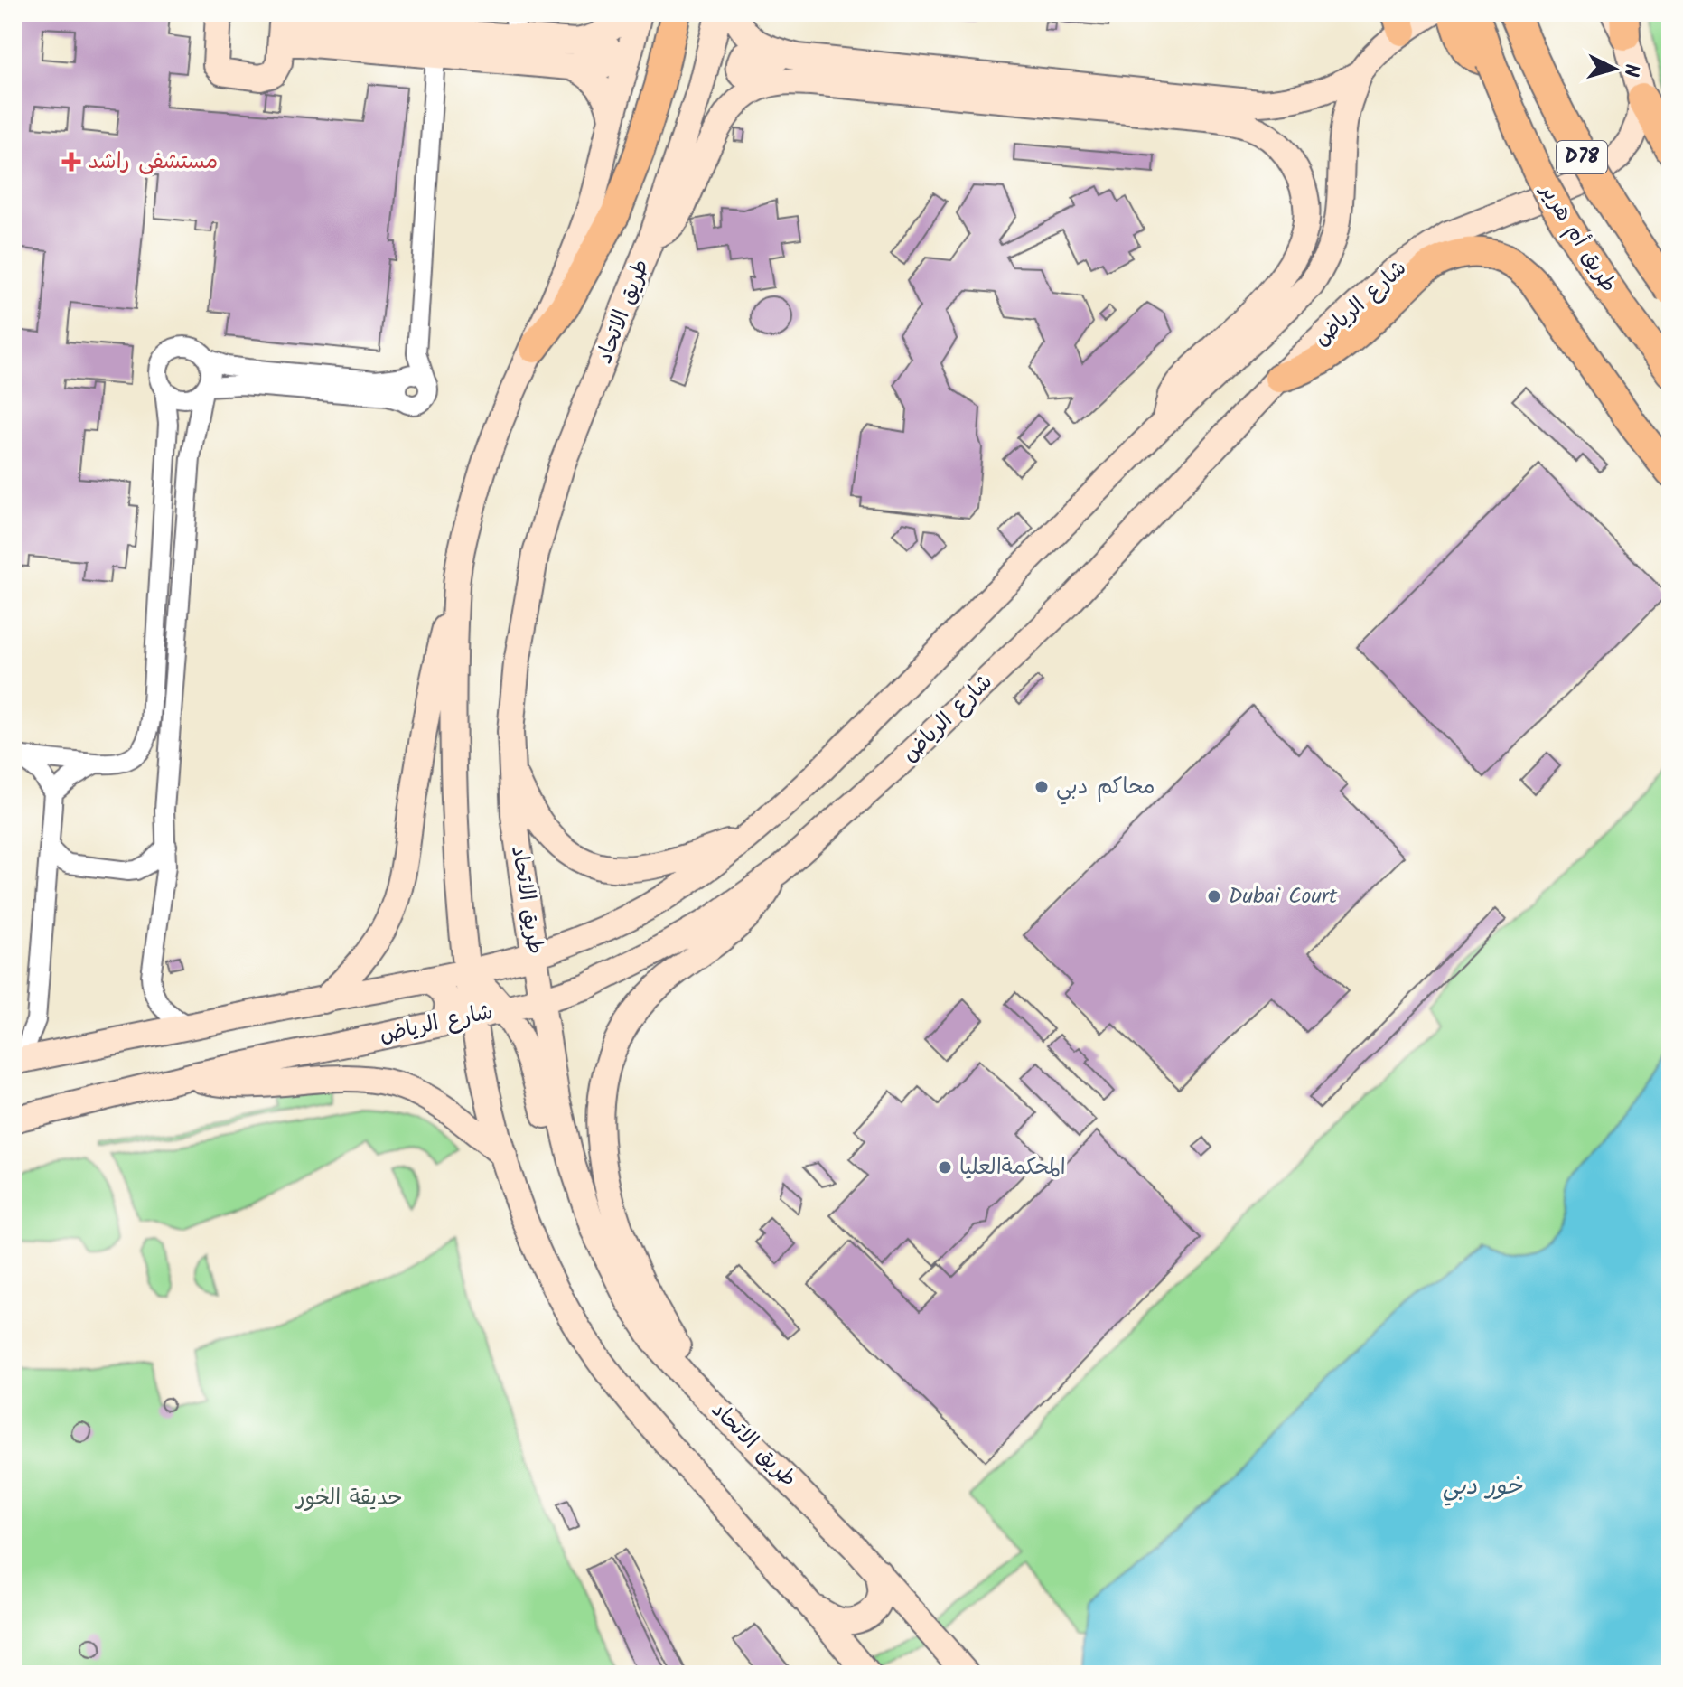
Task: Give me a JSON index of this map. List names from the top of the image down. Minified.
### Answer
{"streets":{"main road":["D78","طريق أم هرير","شارع الرياض","طريق الاتحاد"]},"crossings":[["شارع الرياض","طريق الاتحاد"]],"water":["خور دبي"],"parks":["حديقة الخور"],"places":{"health":["مستشفى راشد"],"other":["محاكم دبي","Dubai Court","المحكمةالعليا"]},"north":"right"}
